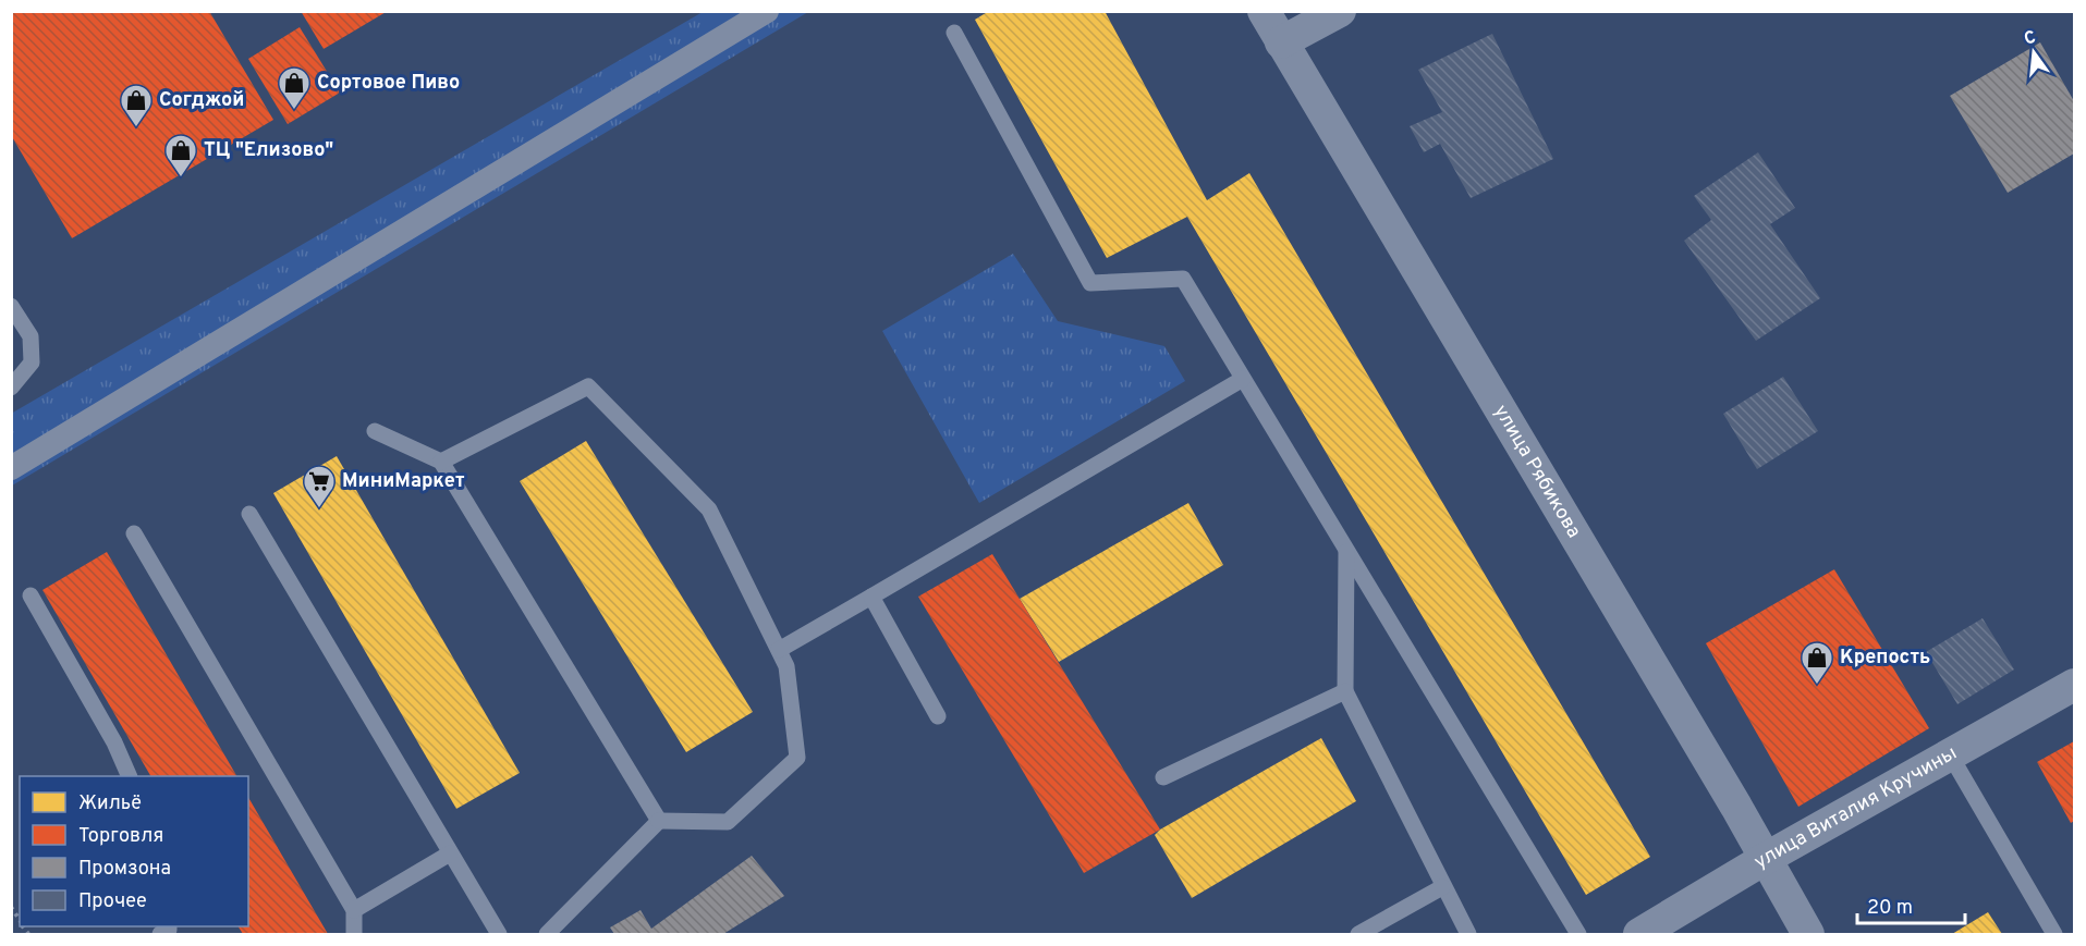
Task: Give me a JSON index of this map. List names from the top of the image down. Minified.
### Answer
{"streets":{"street":["улица Рябикова","улица Виталия Кручины"]},"crossings":[["улица Рябикова","улица Виталия Кручины"]],"places":{"shop":["Сортовое Пиво","Согджой","ТЦ \"Елизово\"","Крепость"],"supermarket":["МиниМаркет"]},"legend":["Жильё","Торговля","Промзона","Прочее"],"scale_bar":"20 m","north":"top"}
